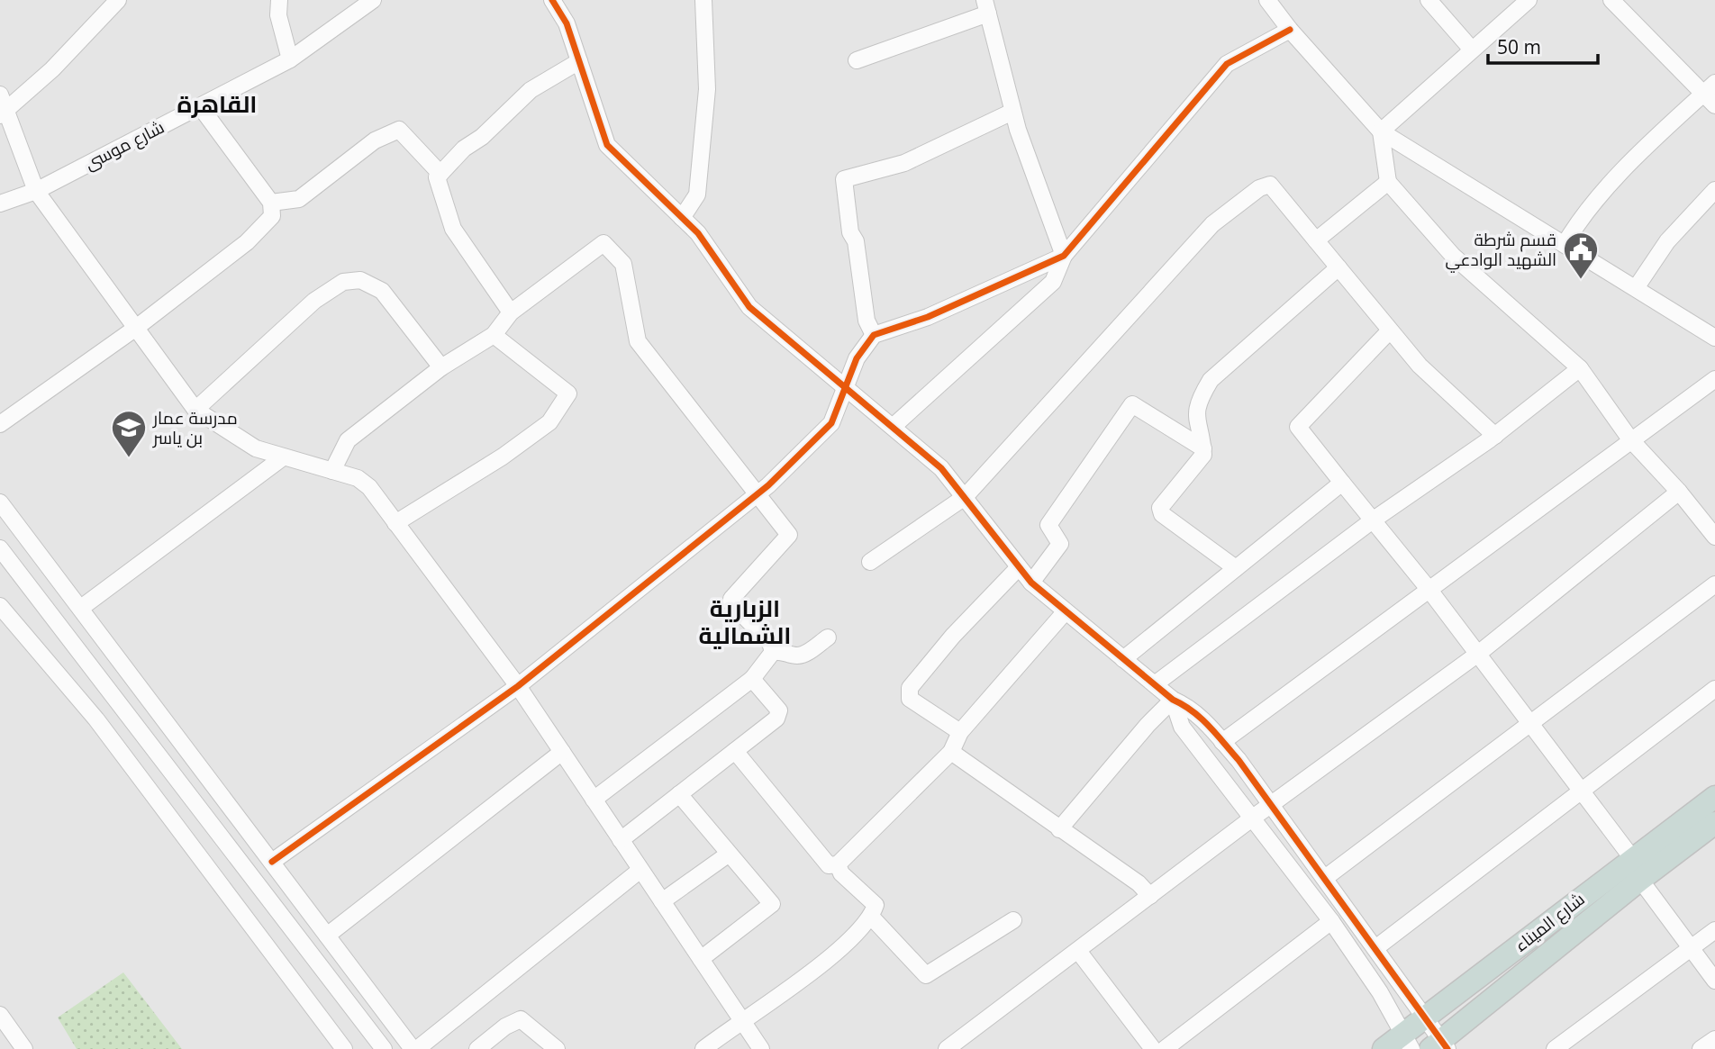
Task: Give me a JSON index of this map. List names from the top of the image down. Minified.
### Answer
{"streets":{"highway":["شارع الميناء"],"street":["شارع موسى"]},"districts":["القاهرة","الزبارية الشمالية"],"places":{"public building":["قسم شرطة الشهيد الوادعي"],"school or university":["مدرسة عمار بن ياسر"]},"scale_bar":"50 m"}
